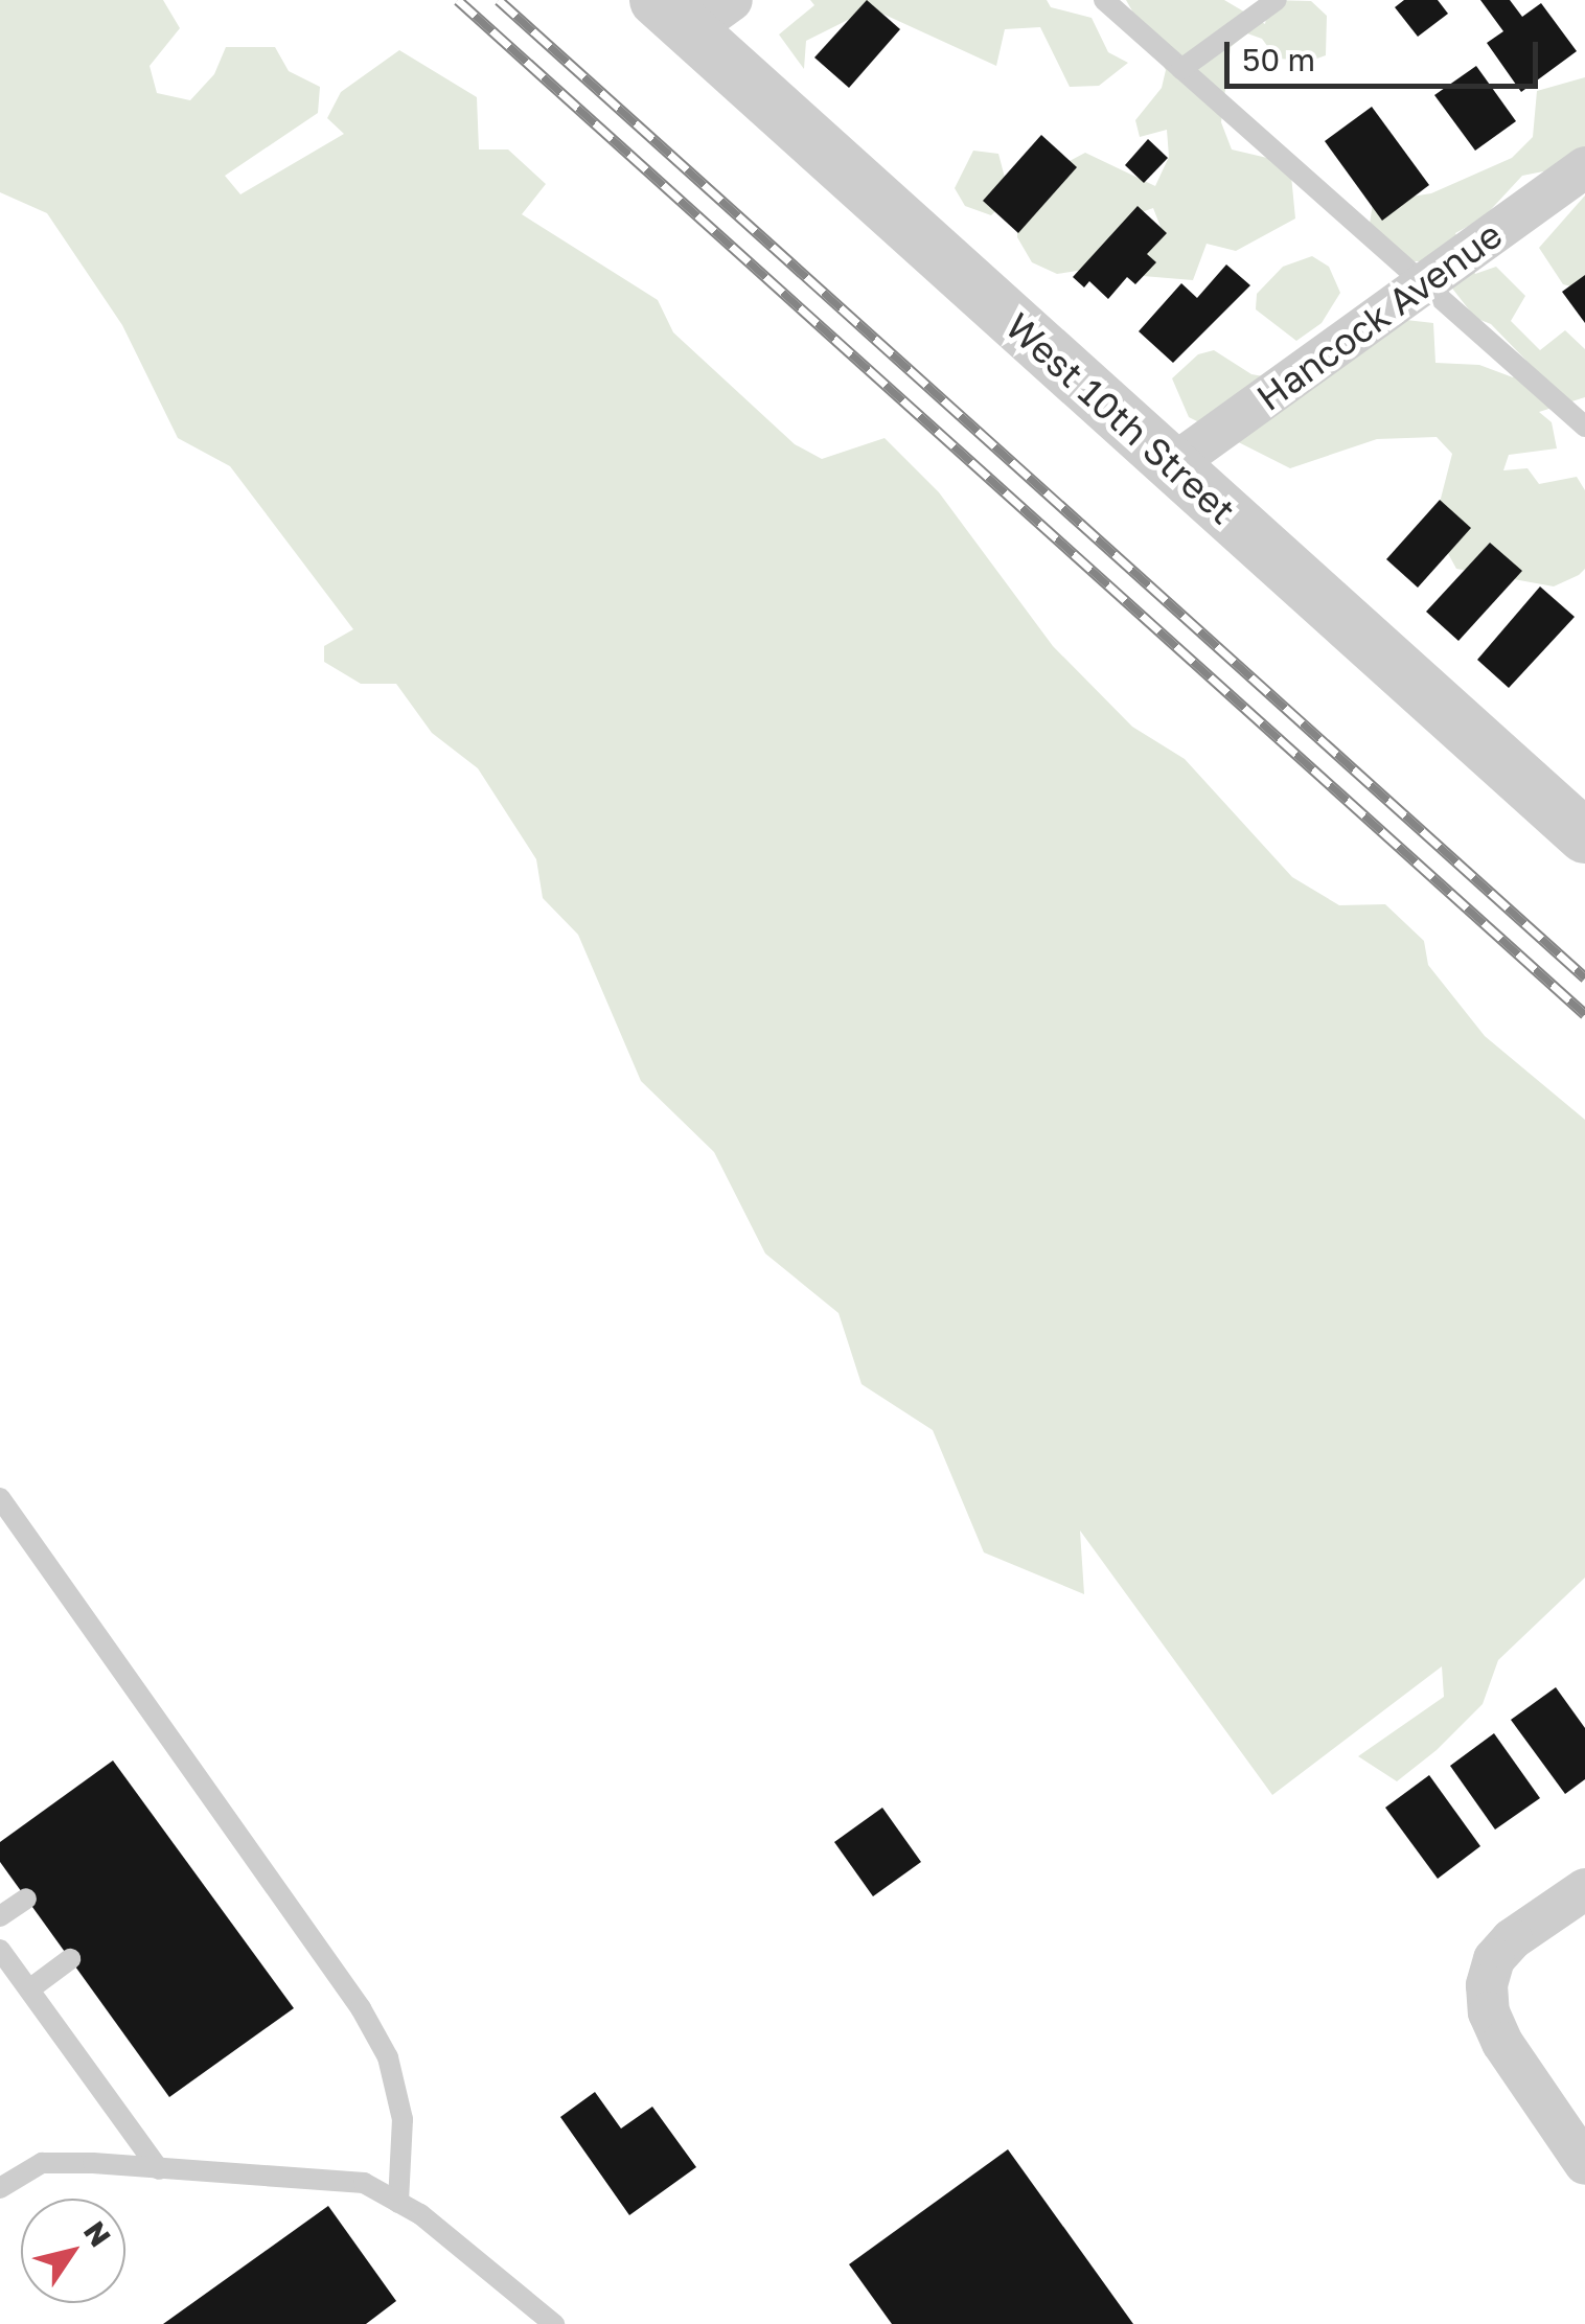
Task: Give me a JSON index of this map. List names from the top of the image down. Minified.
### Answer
{"streets":{"street":["Hancock Avenue","West 10th Street"]},"crossings":[["Hancock Avenue","West 10th Street"]],"scale_bar":"50 m","north":"top right"}
